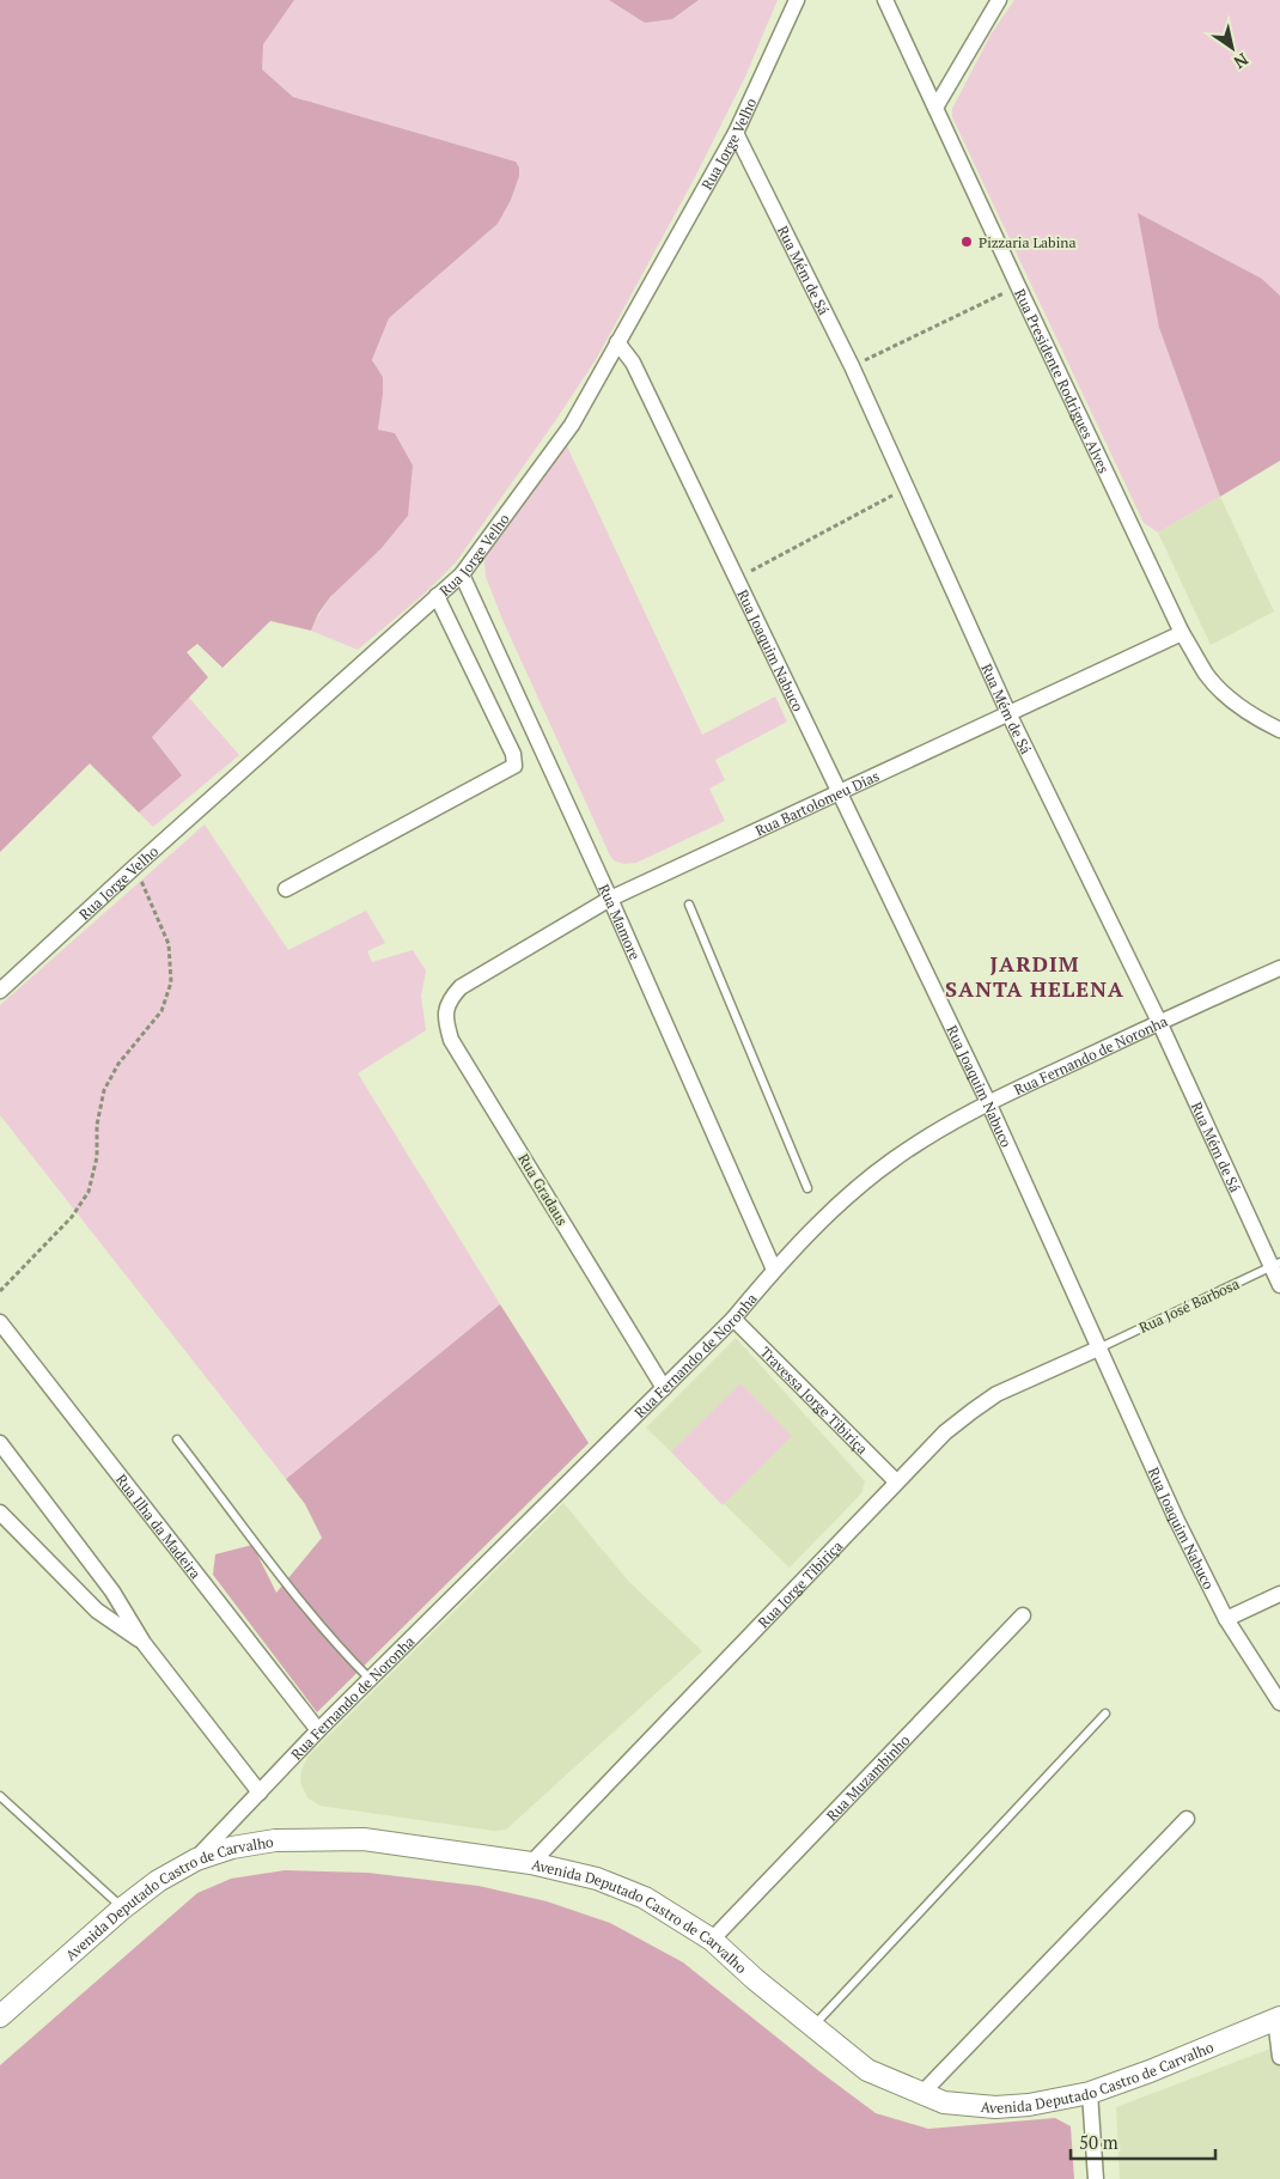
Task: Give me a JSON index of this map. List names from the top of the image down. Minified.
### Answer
{"streets":{"main road":["Avenida Deputado Castro de Carvalho"],"street":["Rua Jorge Velho","Rua Mém de Sá","Rua Presidente Rodrigues Alves","Rua Joaquim Nabuco","Rua Bartolomeu Dias","Rua Mamore","Rua Fernando de Noronha","Rua Gradaus","Travessa Jorge Tibiriça","Rua Ilha da Madeira","Rua Jorge Tibiriça","Rua Muzambinho"],"lane":["Rua José Barbosa"]},"crossings":[["Rua Jorge Velho","Rua Mém de Sá"],["Rua Jorge Velho","Rua Joaquim Nabuco"],["Rua Jorge Velho","Rua Mamore"],["Rua Mém de Sá","Rua Bartolomeu Dias"],["Rua Mém de Sá","Rua Fernando de Noronha"],["Rua Mém de Sá","Rua José Barbosa"],["Rua Presidente Rodrigues Alves","Rua Bartolomeu Dias"],["Rua Joaquim Nabuco","Rua Bartolomeu Dias"],["Rua Joaquim Nabuco","Rua Fernando de Noronha"],["Rua Joaquim Nabuco","Rua José Barbosa"],["Rua Joaquim Nabuco","Rua Jorge Tibiriça"],["Rua Bartolomeu Dias","Rua Mamore"],["Rua Bartolomeu Dias","Rua Gradaus"],["Rua Mamore","Rua Fernando de Noronha"],["Rua Fernando de Noronha","Rua Gradaus"],["Rua Fernando de Noronha","Travessa Jorge Tibiriça"],["Rua Fernando de Noronha","Rua Ilha da Madeira"],["Rua Fernando de Noronha","Avenida Deputado Castro de Carvalho"],["Rua José Barbosa","Rua Jorge Tibiriça"],["Travessa Jorge Tibiriça","Rua Jorge Tibiriça"],["Rua Jorge Tibiriça","Avenida Deputado Castro de Carvalho"],["Rua Muzambinho","Avenida Deputado Castro de Carvalho"]],"districts":["JARDIM SANTA HELENA"],"places":["Pizzaria Labina"],"scale_bar":"50 m","north":"bottom right"}
